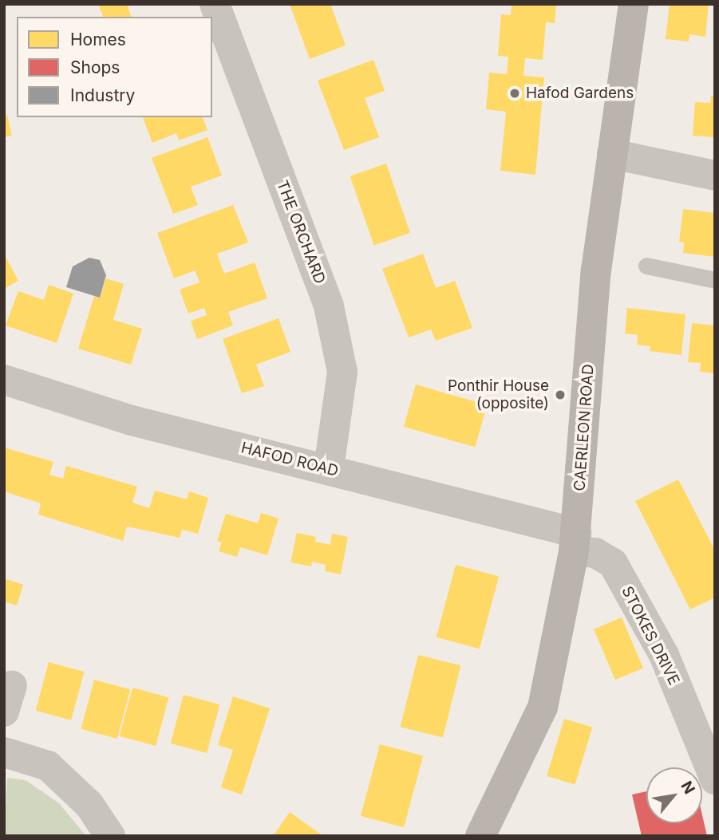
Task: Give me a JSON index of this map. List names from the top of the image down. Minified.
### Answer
{"streets":{"main road":["CAERLEON ROAD"],"street":["THE ORCHARD","HAFOD ROAD","STOKES DRIVE"]},"crossings":[["THE ORCHARD","HAFOD ROAD"],["CAERLEON ROAD","HAFOD ROAD"],["CAERLEON ROAD","STOKES DRIVE"],["HAFOD ROAD","STOKES DRIVE"]],"places":["Hafod Gardens","Ponthir House (opposite)"],"legend":["Homes","Shops","Industry"],"north":"top right"}
